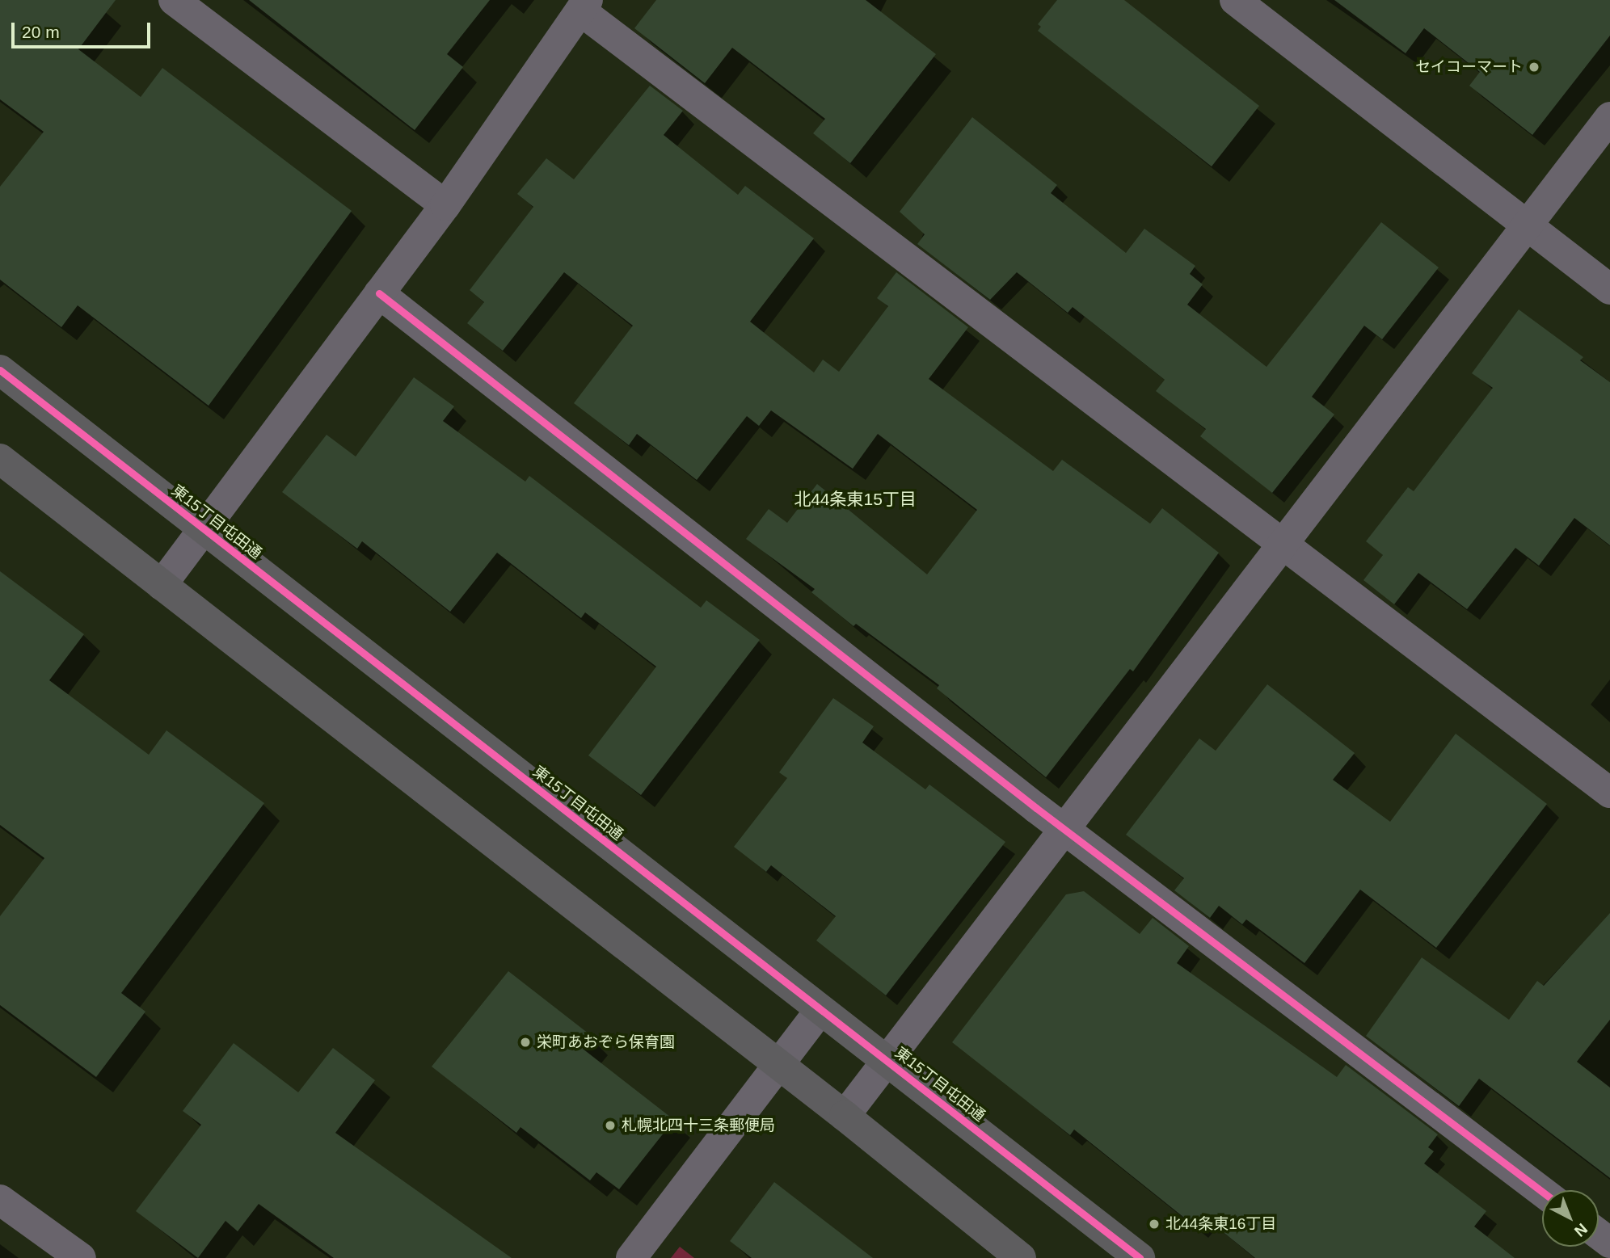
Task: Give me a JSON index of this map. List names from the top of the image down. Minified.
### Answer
{"streets":{"street":["東15丁目屯田通"]},"districts":["北44条東15丁目"],"places":["セイコーマート","栄町あおぞら保育園","札幌北四十三条郵便局","北44条東16丁目"],"scale_bar":"20 m","north":"bottom right"}
